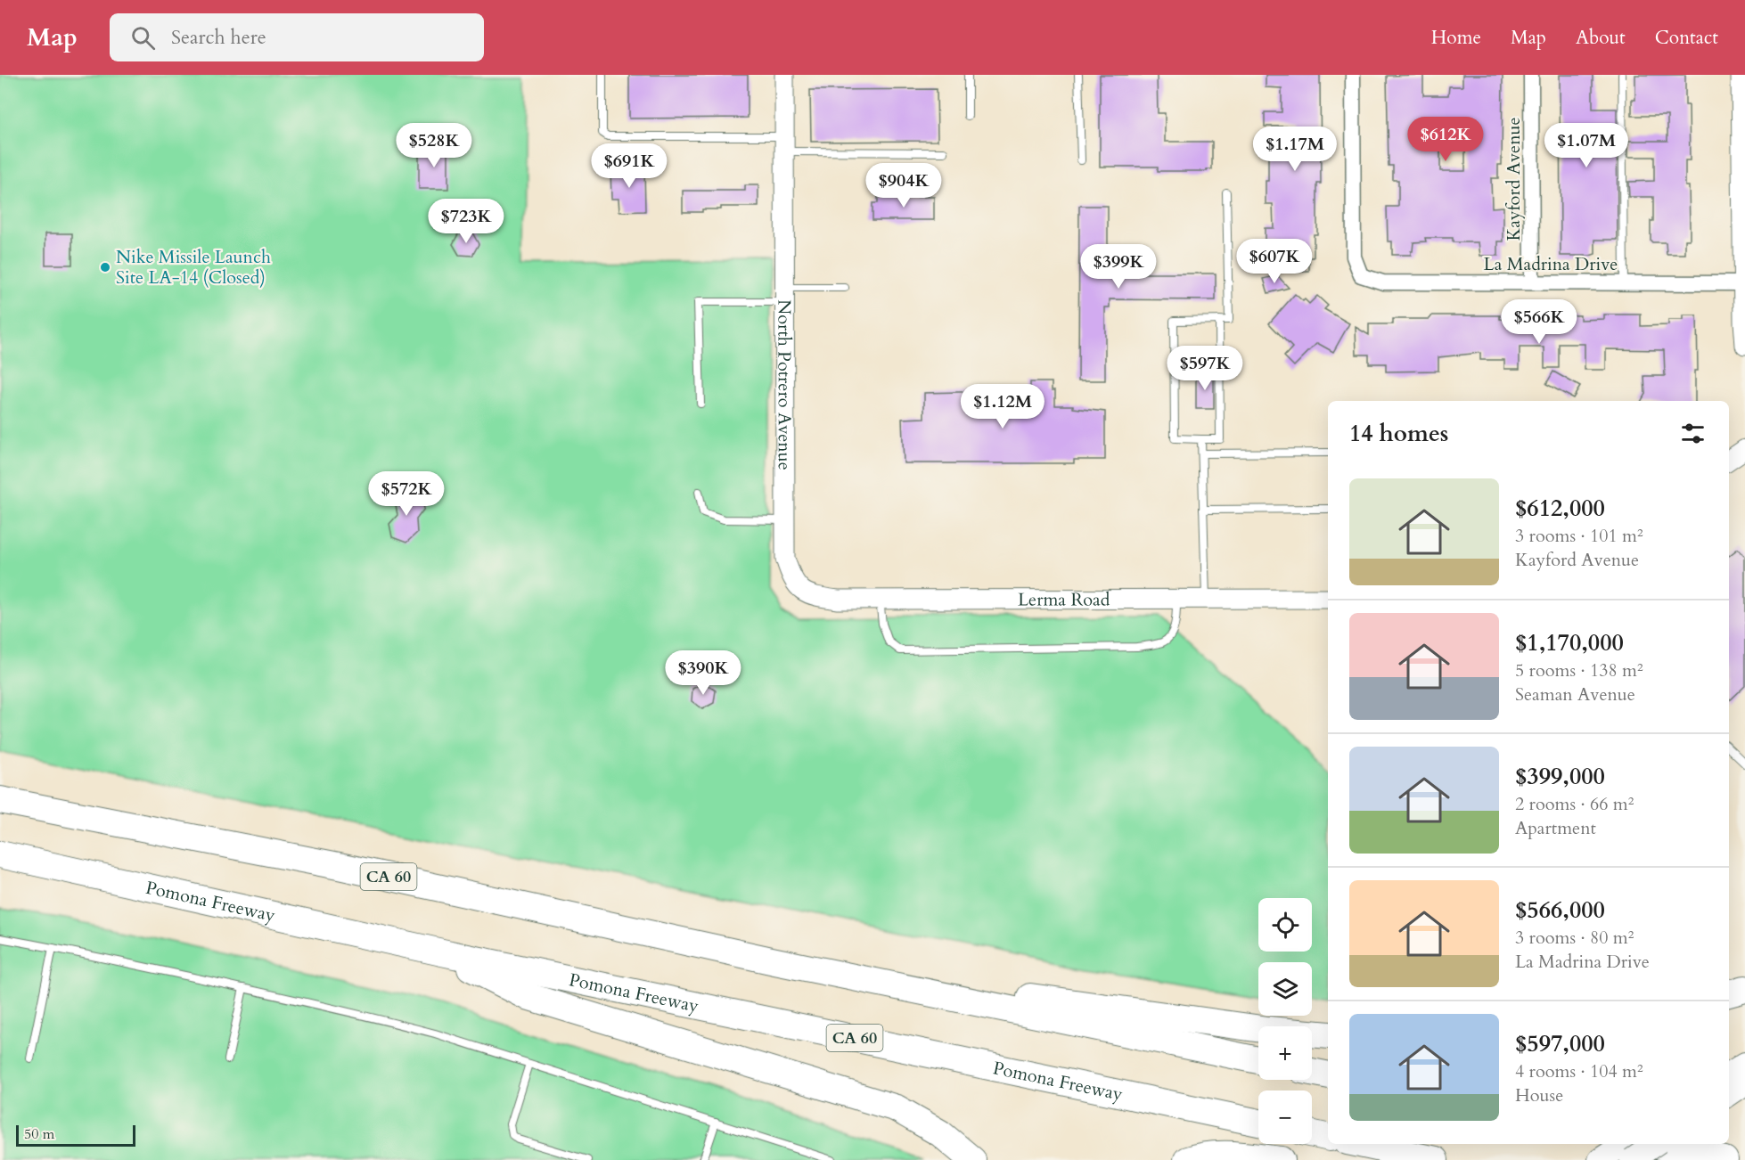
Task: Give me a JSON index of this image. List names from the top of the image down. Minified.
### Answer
{"streets":{"highway":["CA 60","Pomona Freeway"],"street":["Kayford Avenue","La Madrina Drive","North Potrero Avenue","Lerma Road"]},"crossings":[["Kayford Avenue","La Madrina Drive"],["North Potrero Avenue","Lerma Road"]],"places":["Nike Missile Launch Site LA-14 (Closed)"],"scale_bar":"50 m","page":{"header":"Map","search":"Search here","nav":["Home","Map","About","Contact"],"price":["$612K","$528K","$1.07M","$1.17M","$691K","$904K","$723K","$607K","$399K","$566K","$597K","$1.12M","$572K","$390K"],"heading":"14 homes","list":[{"name":"$612,000","note":"3 rooms · 101 m² · Kayford Avenue"},{"name":"$1,170,000","note":"5 rooms · 138 m² · Seaman Avenue"},{"name":"$399,000","note":"2 rooms · 66 m² · Apartment"},{"name":"$566,000","note":"3 rooms · 80 m² · La Madrina Drive"},{"name":"$597,000","note":"4 rooms · 104 m² · House"}],"map_buttons":["+","−"],"scale":"50 m"}}
